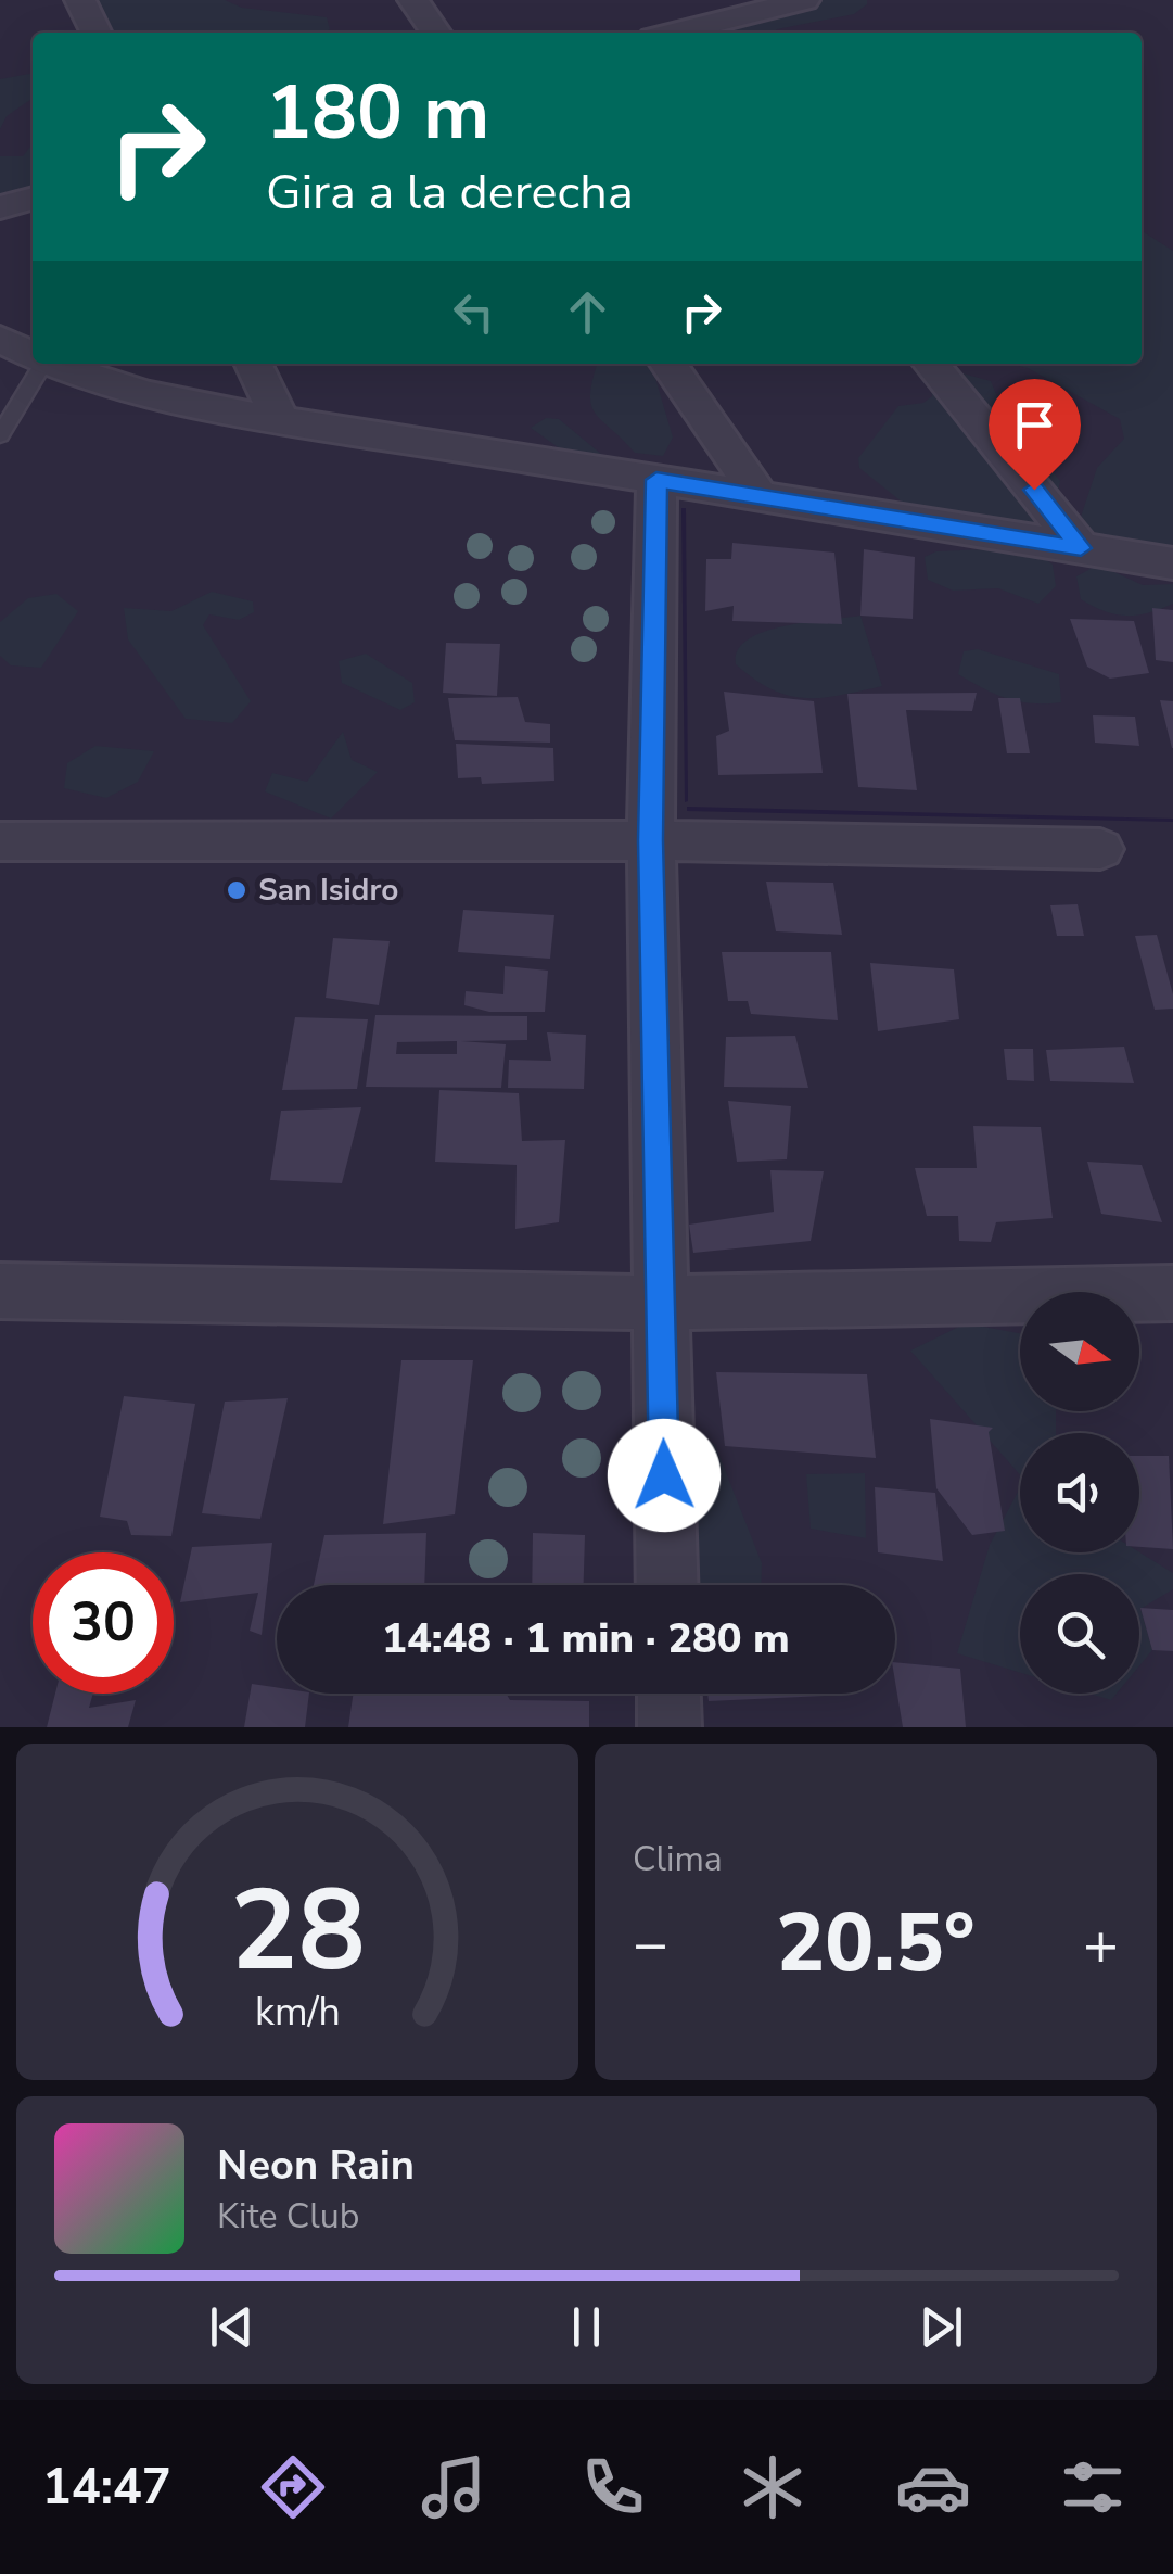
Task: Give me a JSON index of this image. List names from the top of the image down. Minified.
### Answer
{"places":["San Isidro"],"north":"right","page":{"turn":["180 m","Gira a la derecha"],"limit":"30","trip":"14:48 · 1 min · 280 m","tile":"Clima","heat":["−","20.5°","+"],"song":["Neon Rain","Kite Club"],"tabs":"14:47","gauge":["28","km/h"]}}
